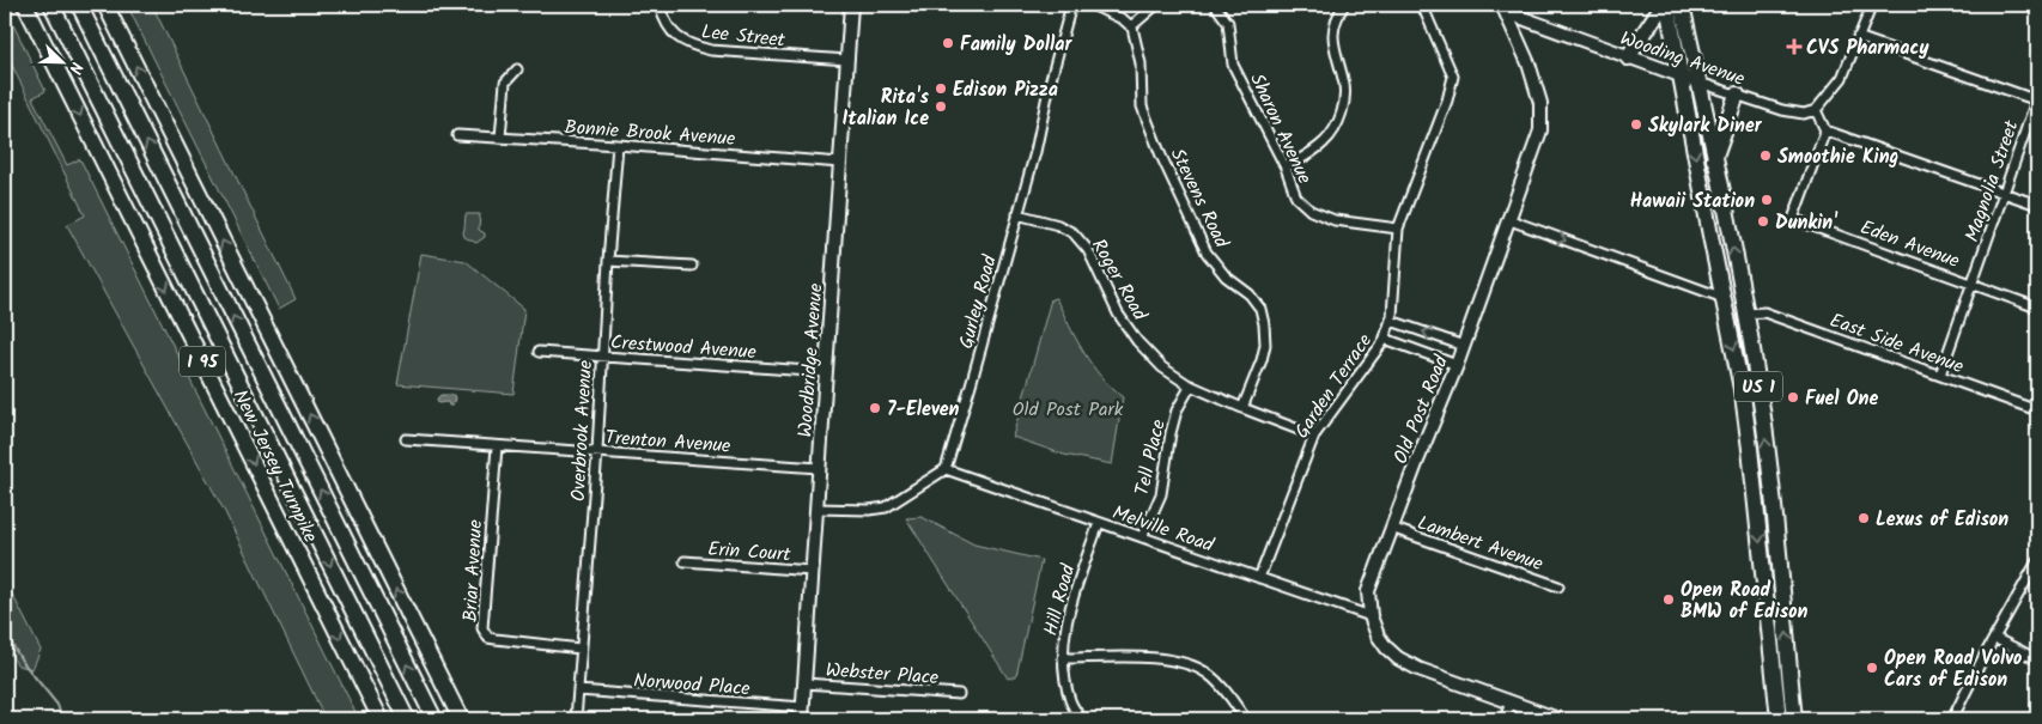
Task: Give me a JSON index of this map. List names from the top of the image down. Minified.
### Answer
{"streets":{"highway":["I 95","US 1","New Jersey Turnpike"],"street":["Lee Street","Wooding Avenue","Sharon Avenue","Bonnie Brook Avenue","Magnolia Street","Stevens Road","Eden Avenue","Roger Road","Gurley Road","East Side Avenue","Crestwood Avenue","Woodbridge Avenue","Garden Terrace","Old Post Road","Overbrook Avenue","Trenton Avenue","Tell Place","Melville Road","Lambert Avenue","Erin Court","Briar Avenue","Hill Road","Webster Place","Norwood Place"]},"crossings":[["Lee Street","Woodbridge Avenue"],["Wooding Avenue","US 1"],["Wooding Avenue","Old Post Road"],["Sharon Avenue","Garden Terrace"],["Bonnie Brook Avenue","Woodbridge Avenue"],["Bonnie Brook Avenue","Overbrook Avenue"],["Magnolia Street","Eden Avenue"],["Magnolia Street","East Side Avenue"],["Stevens Road","Roger Road"],["Roger Road","Gurley Road"],["Roger Road","Garden Terrace"],["Roger Road","Tell Place"],["Gurley Road","Melville Road"],["East Side Avenue","US 1"],["Crestwood Avenue","Woodbridge Avenue"],["Crestwood Avenue","Overbrook Avenue"],["Woodbridge Avenue","Trenton Avenue"],["Woodbridge Avenue","Erin Court"],["Woodbridge Avenue","Webster Place"],["Woodbridge Avenue","Norwood Place"],["Garden Terrace","Melville Road"],["Old Post Road","Melville Road"],["Old Post Road","Lambert Avenue"],["Overbrook Avenue","Trenton Avenue"],["Overbrook Avenue","Briar Avenue"],["Overbrook Avenue","Norwood Place"],["Trenton Avenue","Briar Avenue"],["Tell Place","Melville Road"],["Melville Road","Hill Road"]],"parks":["Old Post Park"],"places":{"other":["Family Dollar","Edison Pizza","Rita's Italian Ice","Skylark Diner","Smoothie King","Hawaii Station","Dunkin'","Fuel One","7-Eleven","Lexus of Edison","Open Road BMW of Edison","Open Road Volvo Cars of Edison"],"health":["CVS Pharmacy"]},"north":"bottom right"}
